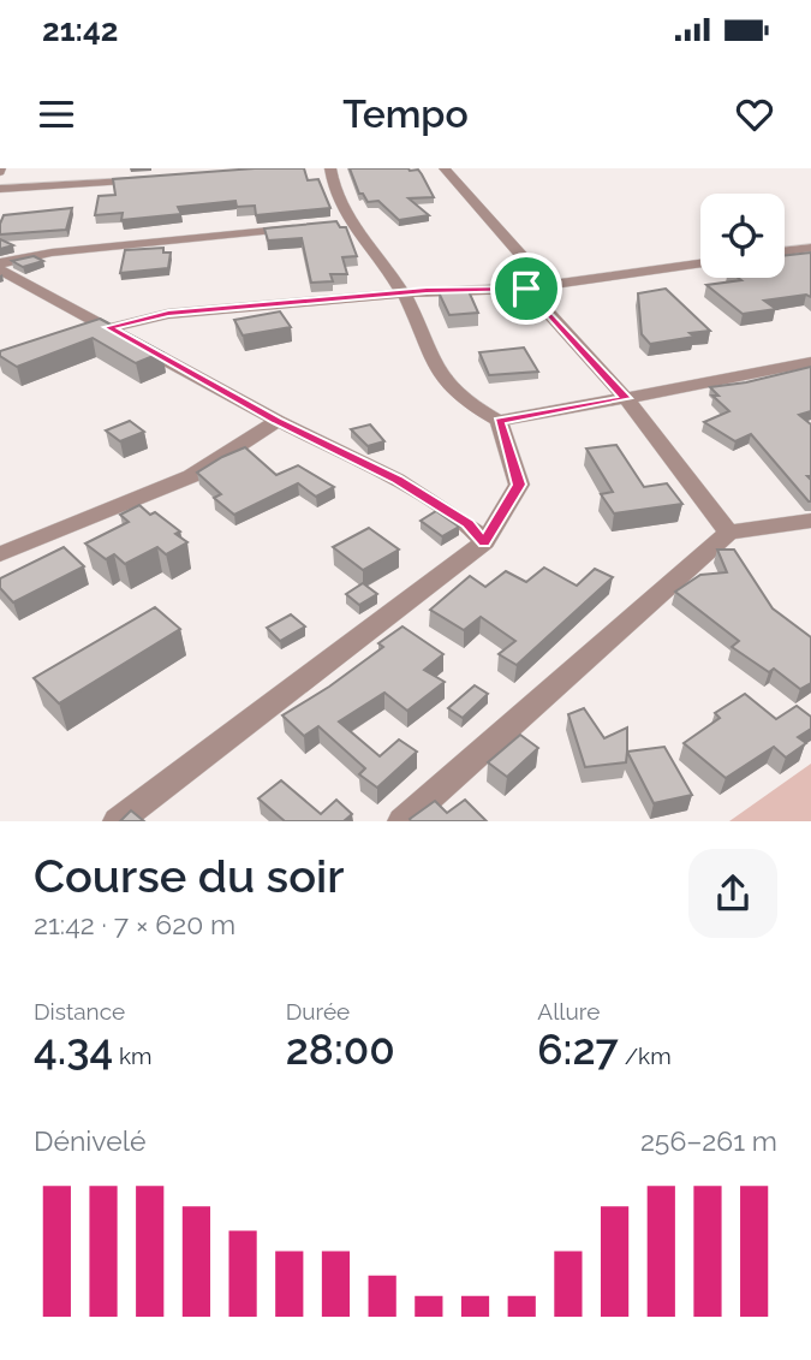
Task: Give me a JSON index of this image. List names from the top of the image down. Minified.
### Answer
{"page":{"status":"21:42","header":"Tempo","heading":["Course du soir","21:42 · 7 × 620 m"],"stats":[["Distance","4.34 km"],["Durée","28:00"],["Allure","6:27 /km"]],"chart":["Dénivelé","256–261 m"]}}
